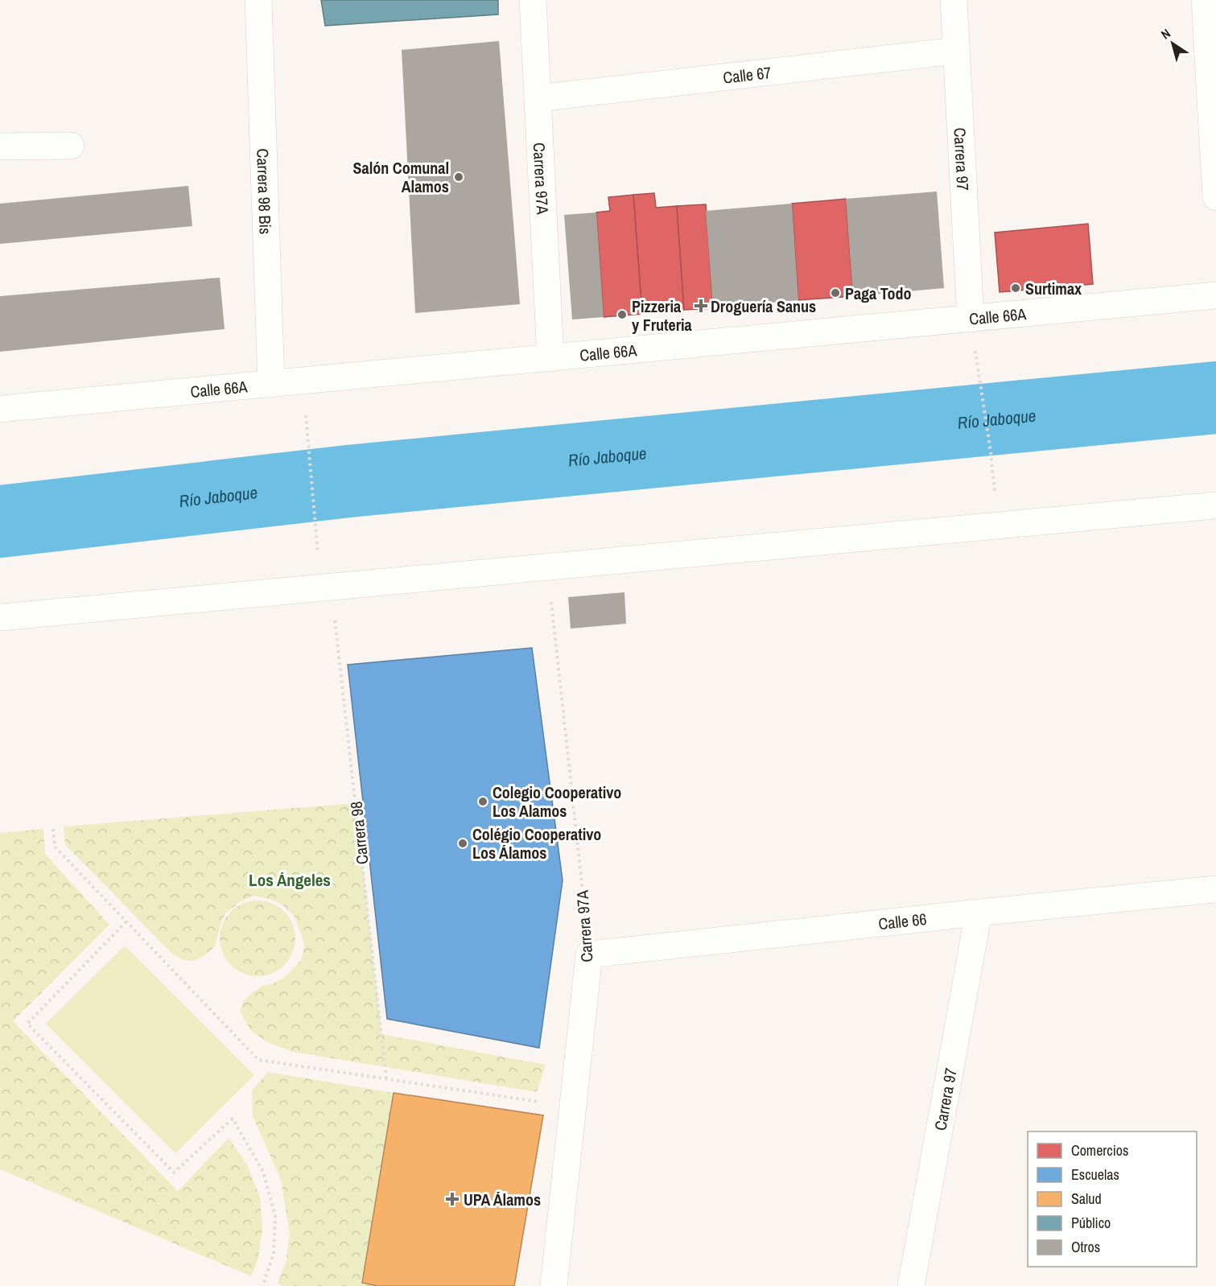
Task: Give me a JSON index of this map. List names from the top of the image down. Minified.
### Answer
{"streets":{"street":["Calle 67","Carrera 97","Carrera 97A","Carrera 98 Bis","Calle 66A","Calle 66"],"path":["Carrera 98"]},"crossings":[["Calle 67","Carrera 97"],["Calle 67","Carrera 97A"],["Carrera 97","Calle 66A"],["Carrera 97","Calle 66"],["Carrera 97A","Calle 66A"],["Carrera 97A","Calle 66"],["Carrera 98 Bis","Calle 66A"]],"districts":["Los Ángeles"],"water":["Río Jaboque"],"places":{"other":["Salón Comunal Alamos","Surtimax","Paga Todo","Pizzeria y Fruteria","Colegio Cooperativo Los Alamos","Colégio Cooperativo Los Álamos"],"health":["Droguería Sanus","UPA Álamos"]},"legend":["Comercios","Escuelas","Salud","Público","Otros"],"north":"top left"}
